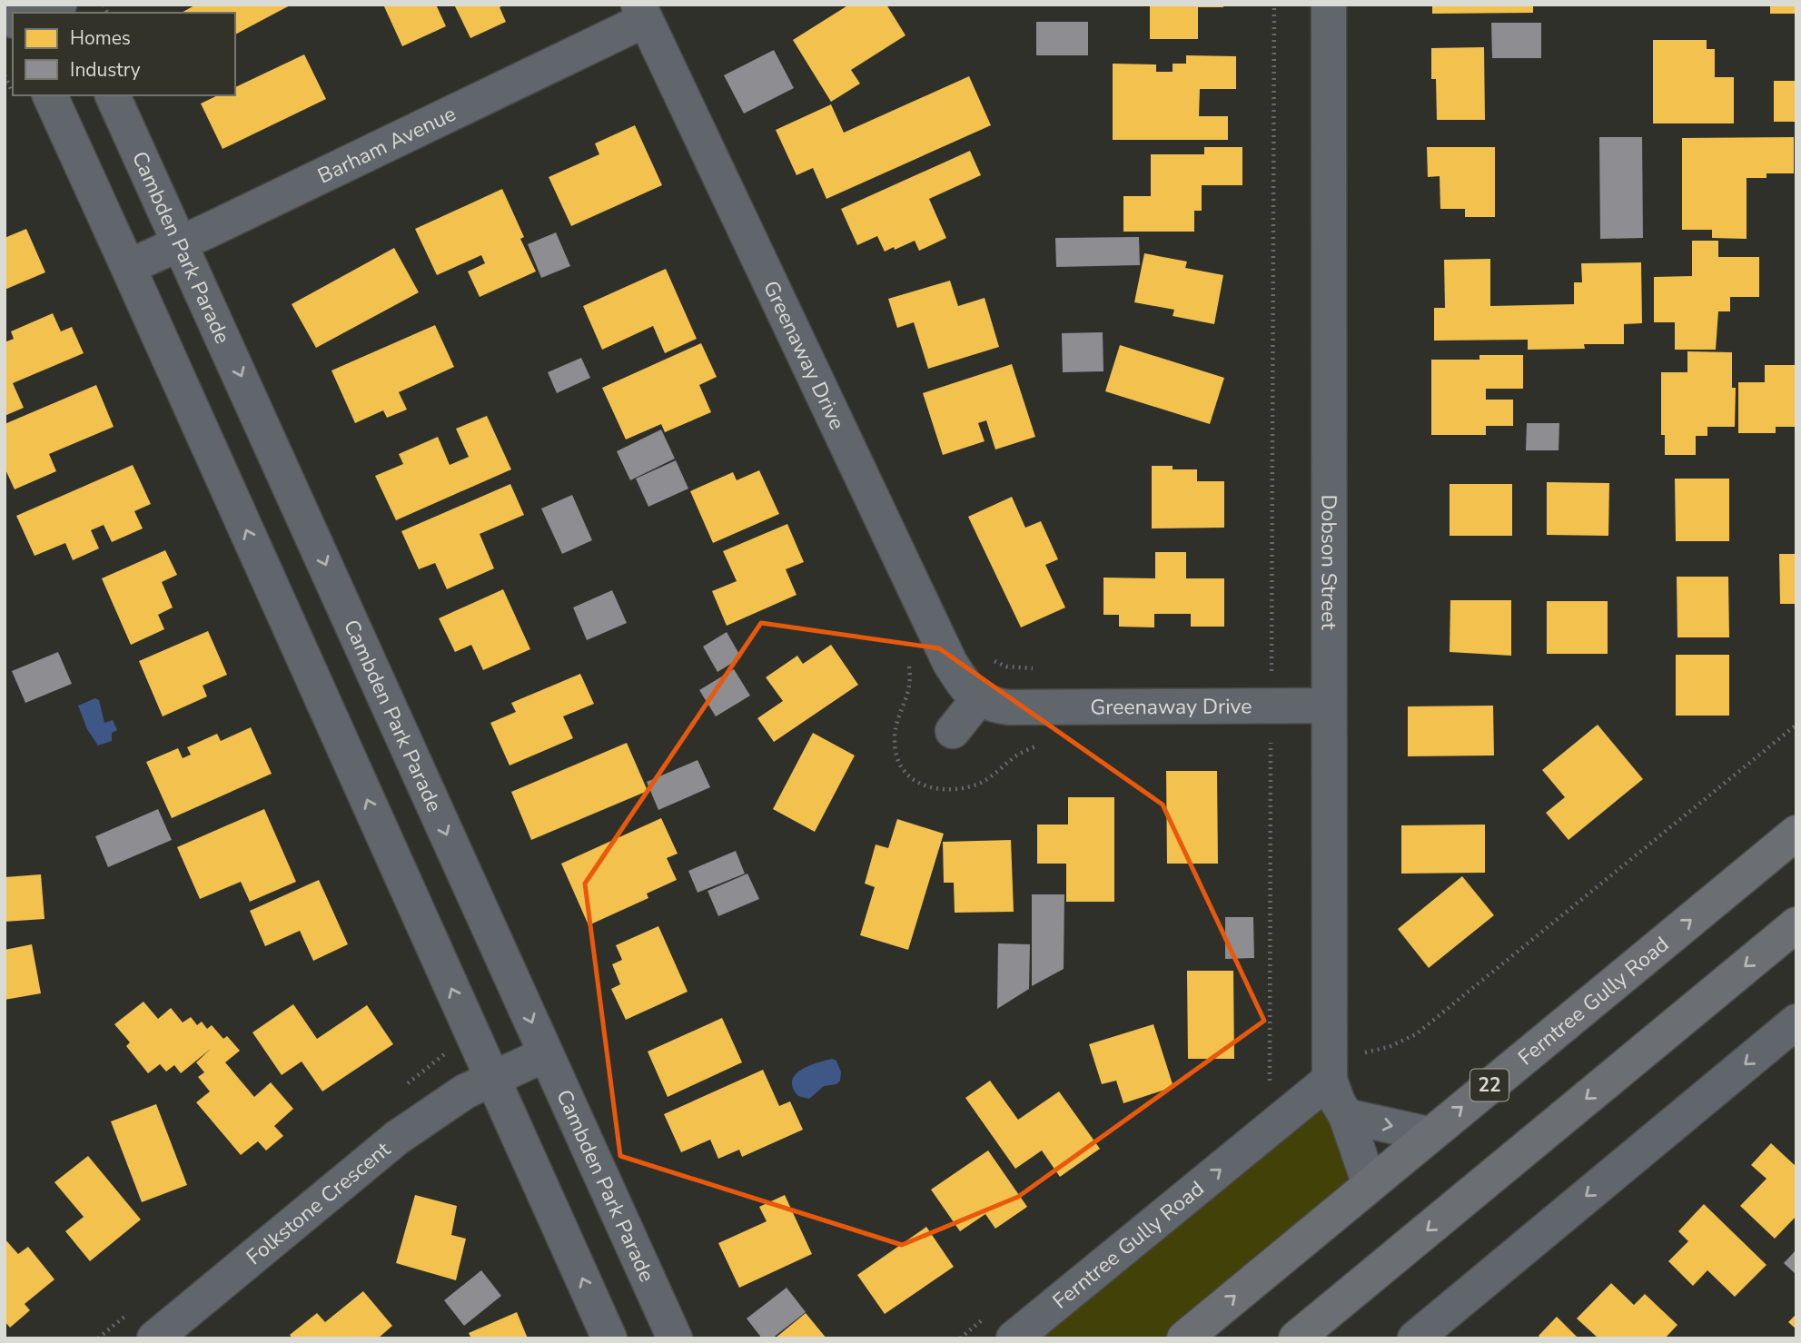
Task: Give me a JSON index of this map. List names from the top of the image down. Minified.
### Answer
{"streets":{"main road":["Ferntree Gully Road","22"],"street":["Barham Avenue","Cambden Park Parade","Greenaway Drive","Dobson Street","Folkstone Crescent"]},"crossings":[["Barham Avenue","Cambden Park Parade"],["Barham Avenue","Greenaway Drive"],["Cambden Park Parade","Folkstone Crescent"],["Greenaway Drive","Dobson Street"],["Dobson Street","Ferntree Gully Road"]],"legend":["Homes","Industry"]}
